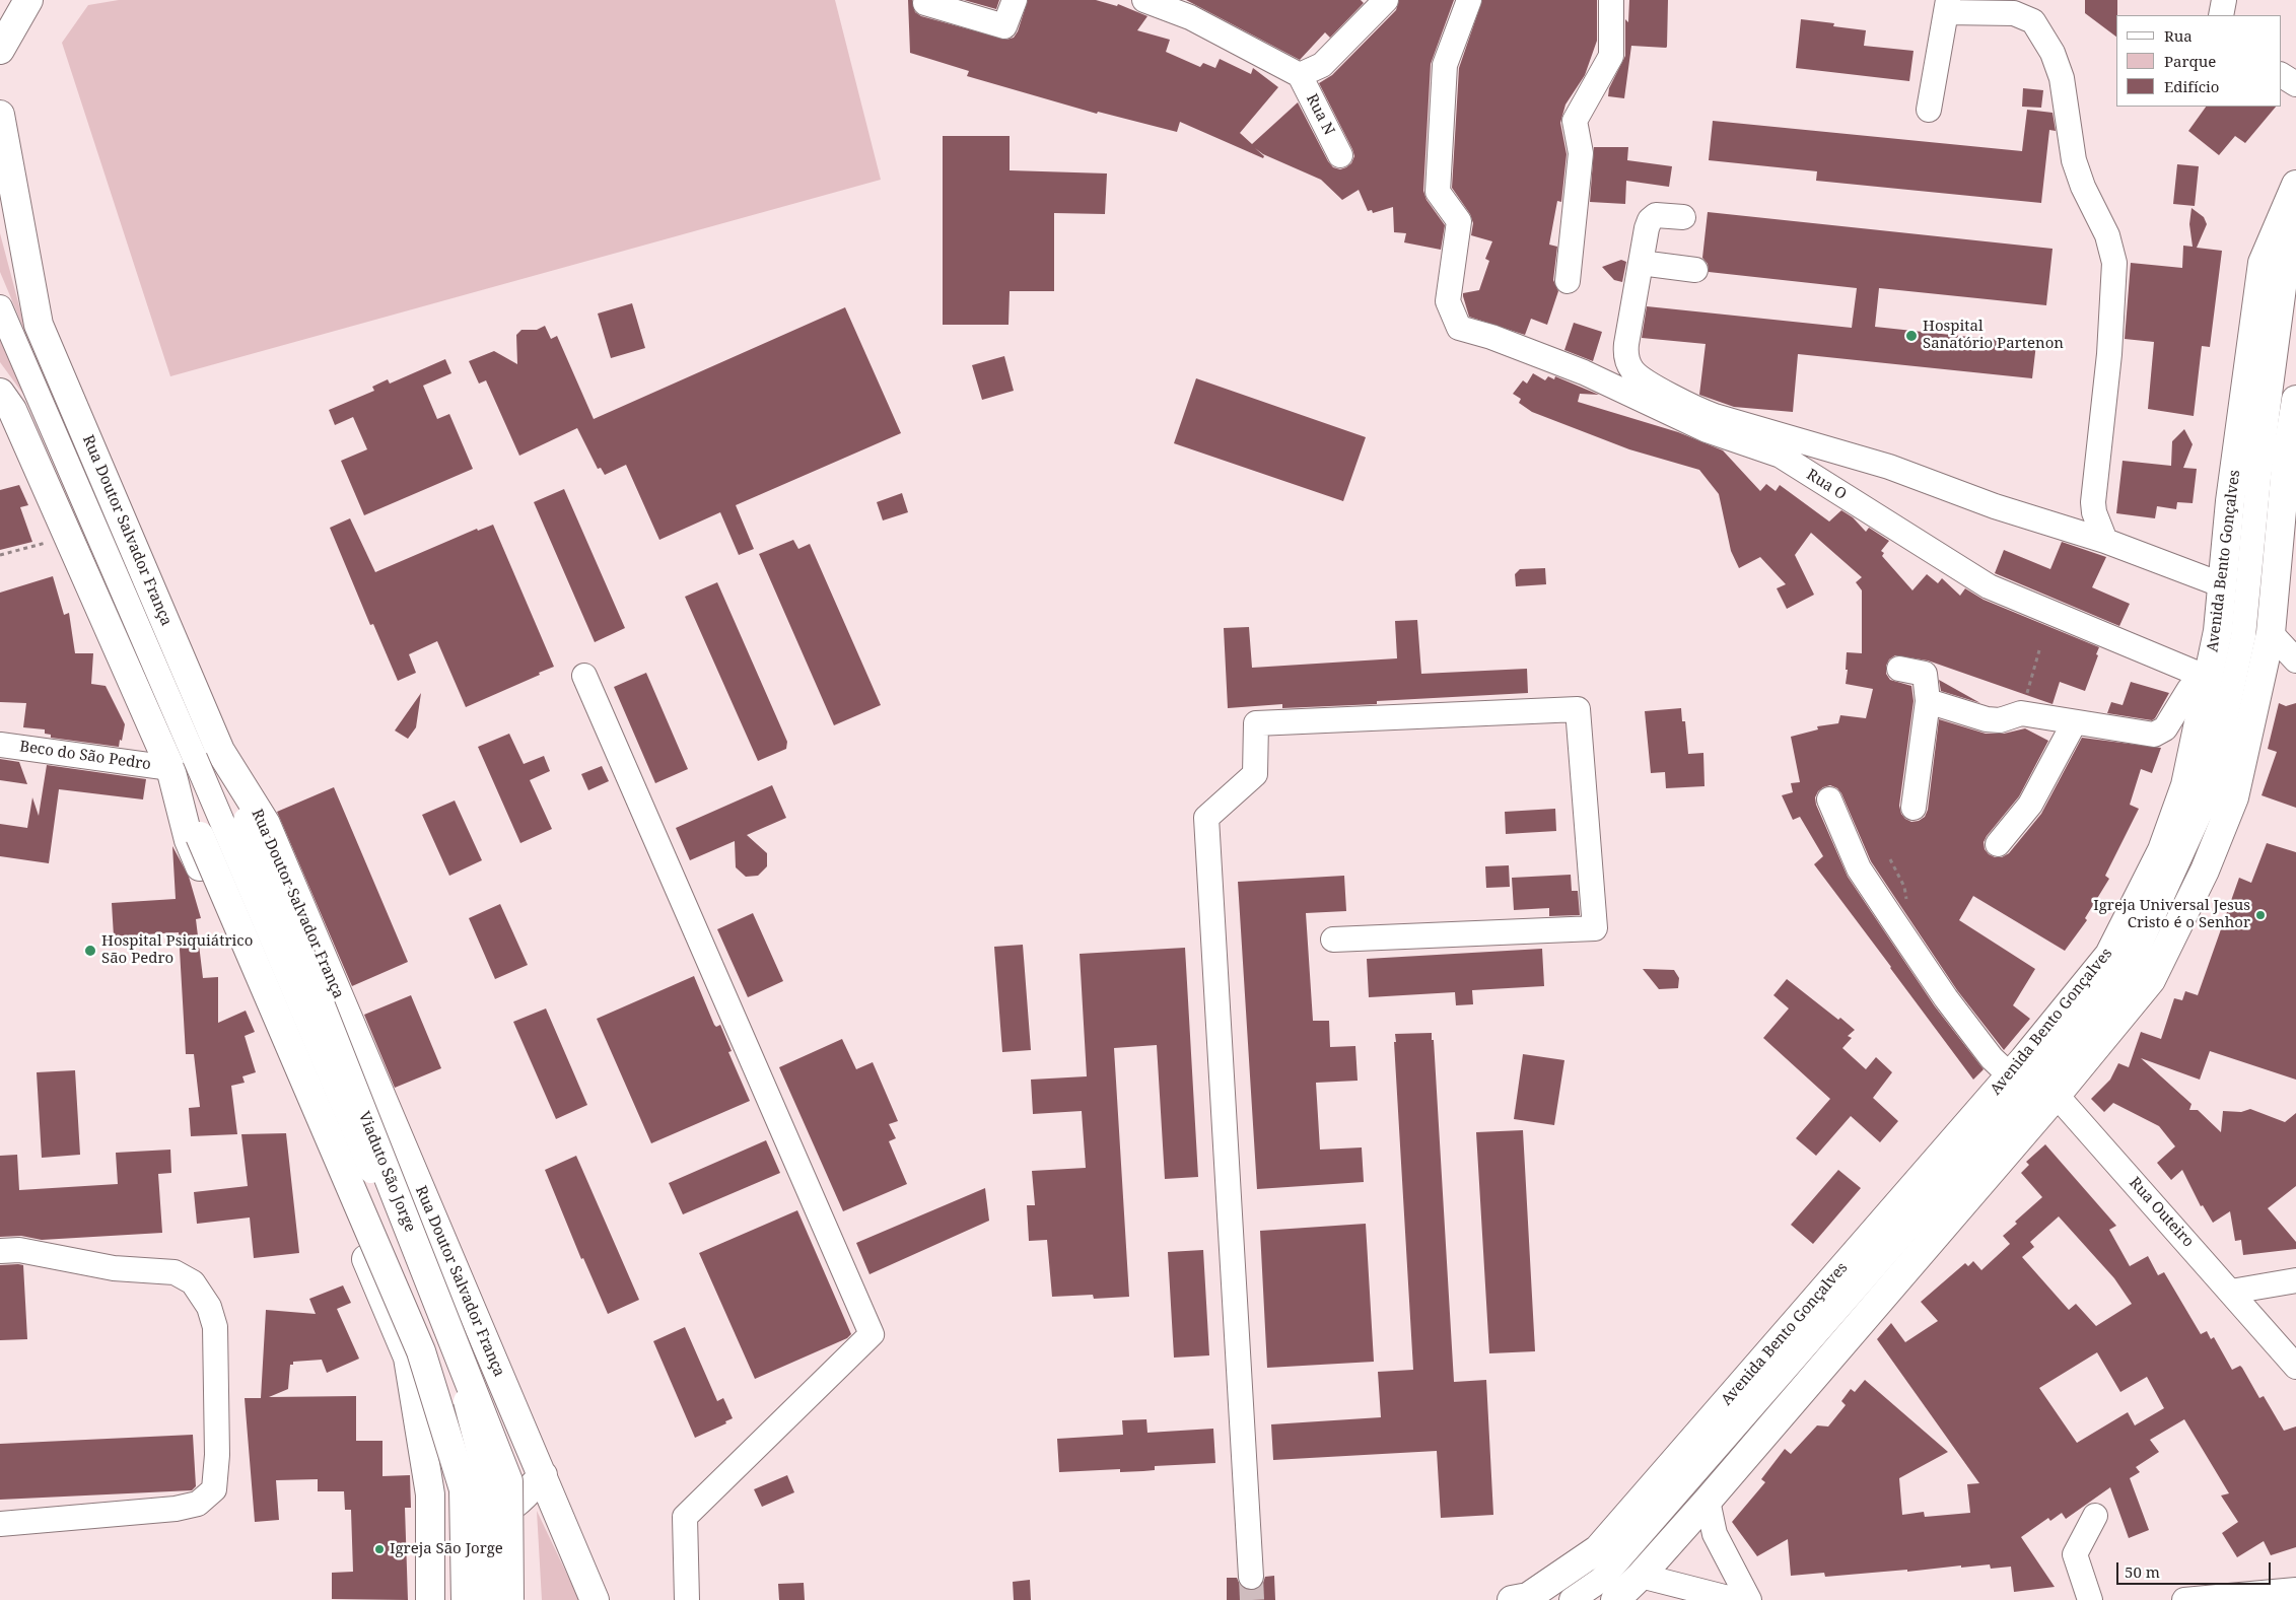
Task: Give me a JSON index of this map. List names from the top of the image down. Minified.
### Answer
{"streets":{"main road":["Rua Doutor Salvador França","Avenida Bento Gonçalves","Viaduto São Jorge"],"street":["Rua N","Rua O","Beco do São Pedro","Rua Outeiro"]},"crossings":[["Rua O","Avenida Bento Gonçalves"],["Rua Doutor Salvador França","Beco do São Pedro"],["Rua Doutor Salvador França","Viaduto São Jorge"],["Avenida Bento Gonçalves","Rua Outeiro"],["Beco do São Pedro","Viaduto São Jorge"]],"places":["Hospital Sanatório Partenon","Igreja Universal Jesus Cristo é o Senhor","Hospital Psiquiátrico São Pedro","Igreja São Jorge"],"legend":["Rua","Parque","Edifício"],"scale_bar":"50 m"}
